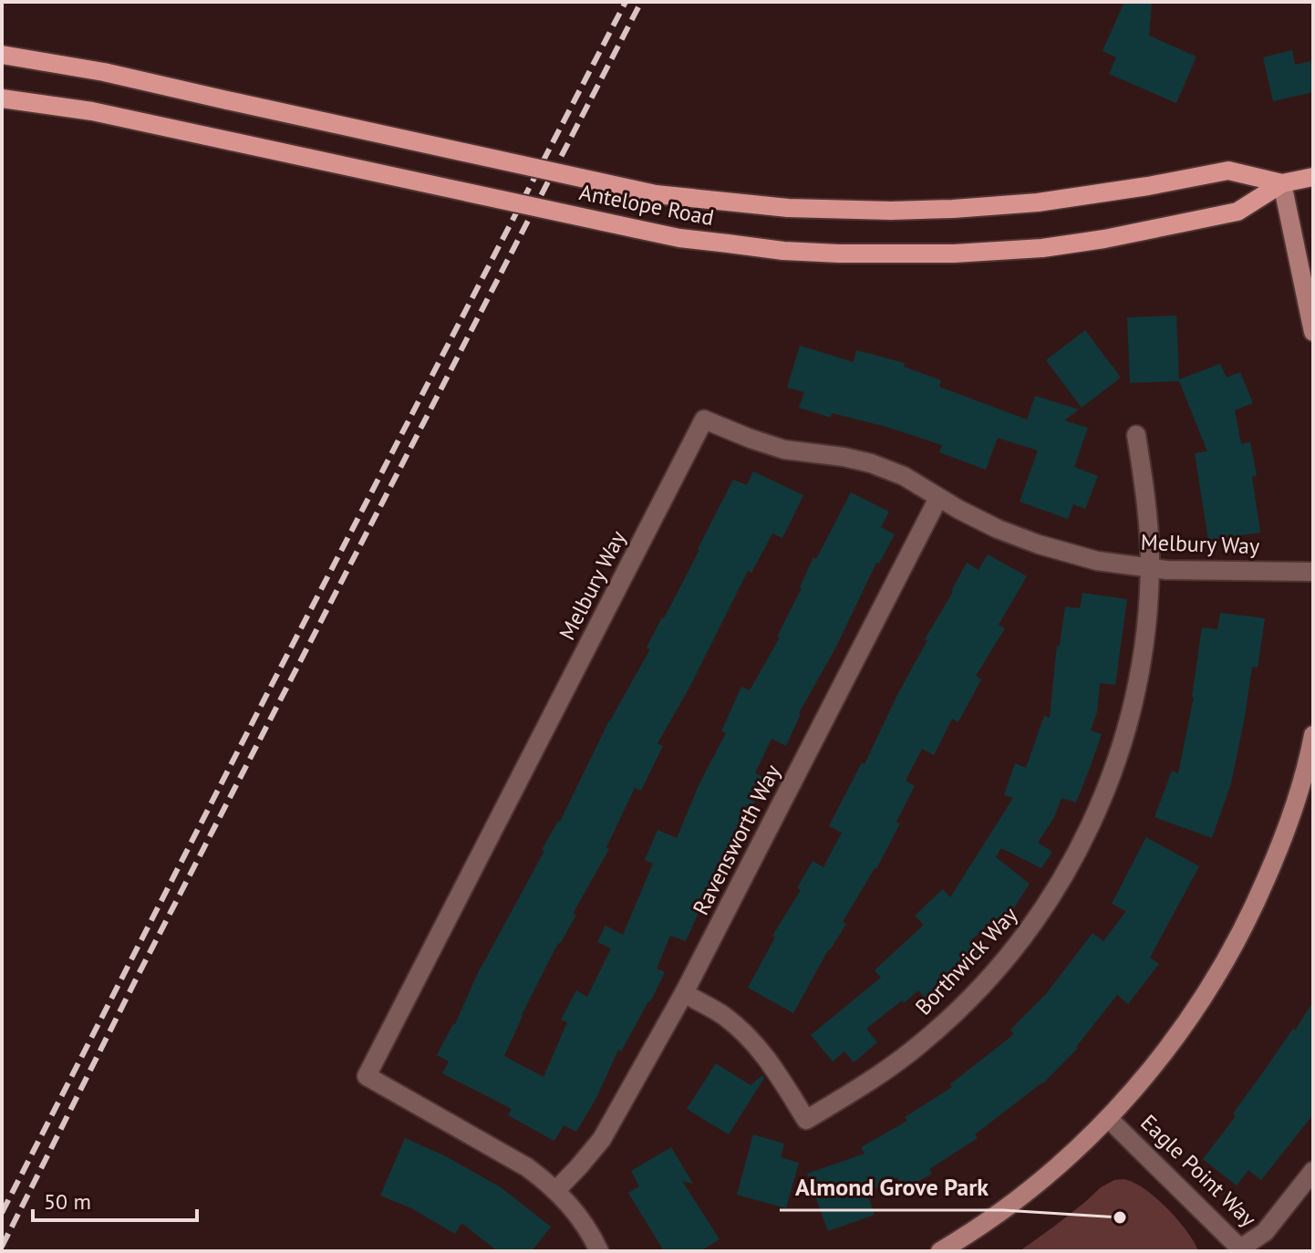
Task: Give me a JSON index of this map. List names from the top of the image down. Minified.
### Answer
{"streets":{"main road":["Antelope Road"],"street":["Melbury Way","Ravensworth Way","Borthwick Way","Eagle Point Way"]},"crossings":[["Melbury Way","Ravensworth Way"],["Melbury Way","Borthwick Way"],["Ravensworth Way","Borthwick Way"]],"places":["Almond Grove Park"],"scale_bar":"50 m"}
